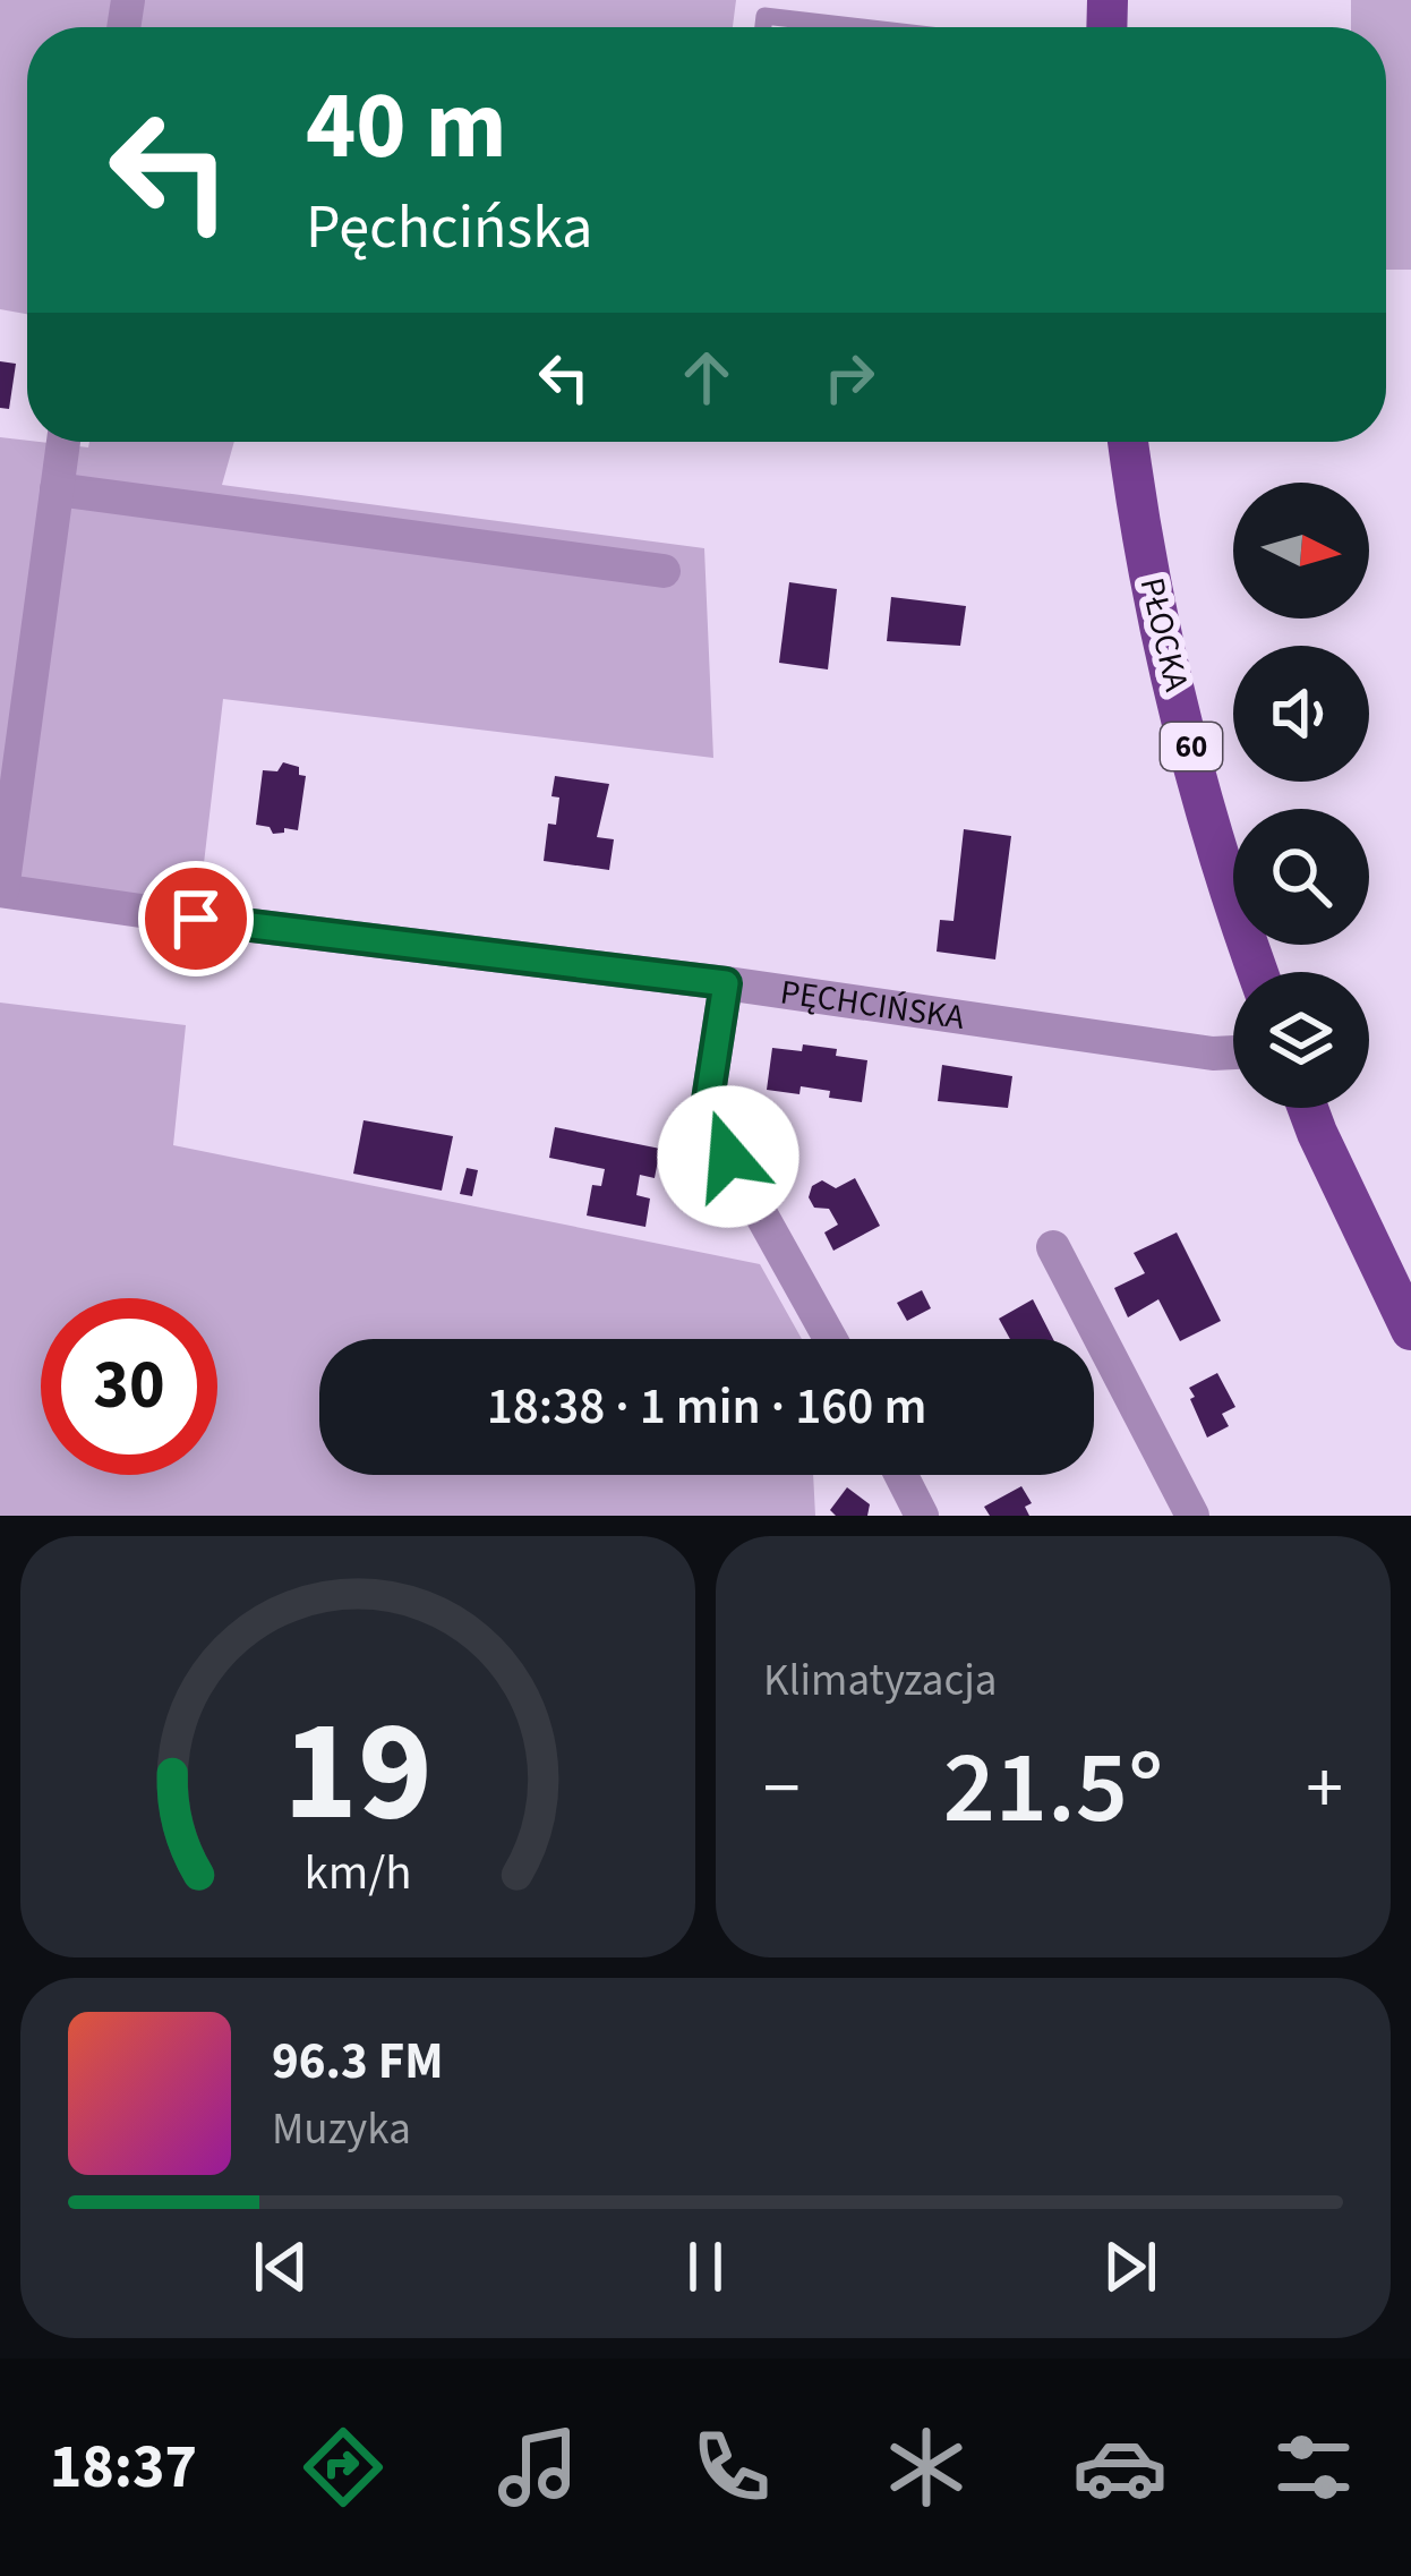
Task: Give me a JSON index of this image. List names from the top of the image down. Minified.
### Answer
{"streets":{"main road":["PŁOCKA","60"],"street":["PĘCHCIŃSKA"]},"north":"right","page":{"turn":["40 m","Pęchcińska"],"limit":"30","trip":"18:38 · 1 min · 160 m","tile":"Klimatyzacja","heat":["−","21.5°","+"],"song":["96.3 FM","Muzyka"],"tabs":"18:37","gauge":["19","km/h"]}}
